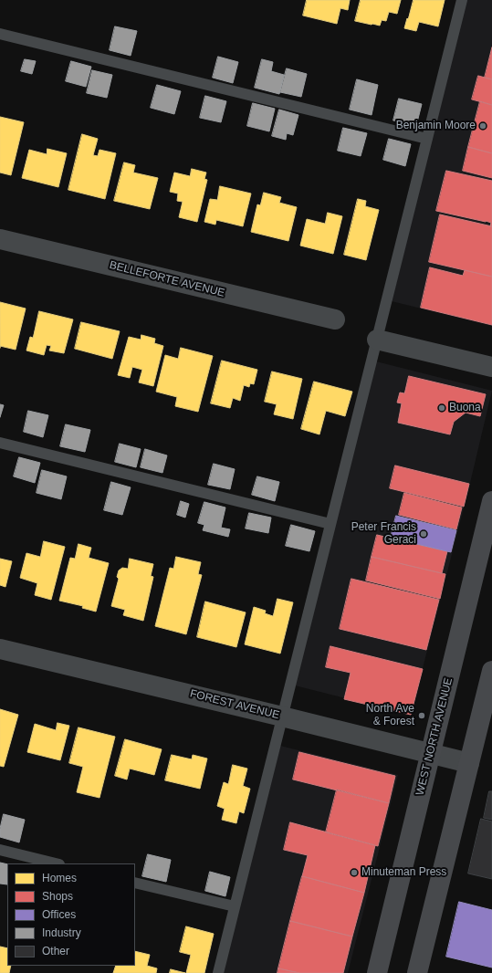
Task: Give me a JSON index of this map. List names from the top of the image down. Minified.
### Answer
{"streets":{"main road":["WEST NORTH AVENUE"],"street":["BELLEFORTE AVENUE","FOREST AVENUE"]},"crossings":[["FOREST AVENUE","WEST NORTH AVENUE"]],"places":["Benjamin Moore","Buona","Peter Francis Geraci","North Ave & Forest","Minuteman Press"],"legend":["Homes","Shops","Offices","Industry","Other"]}
